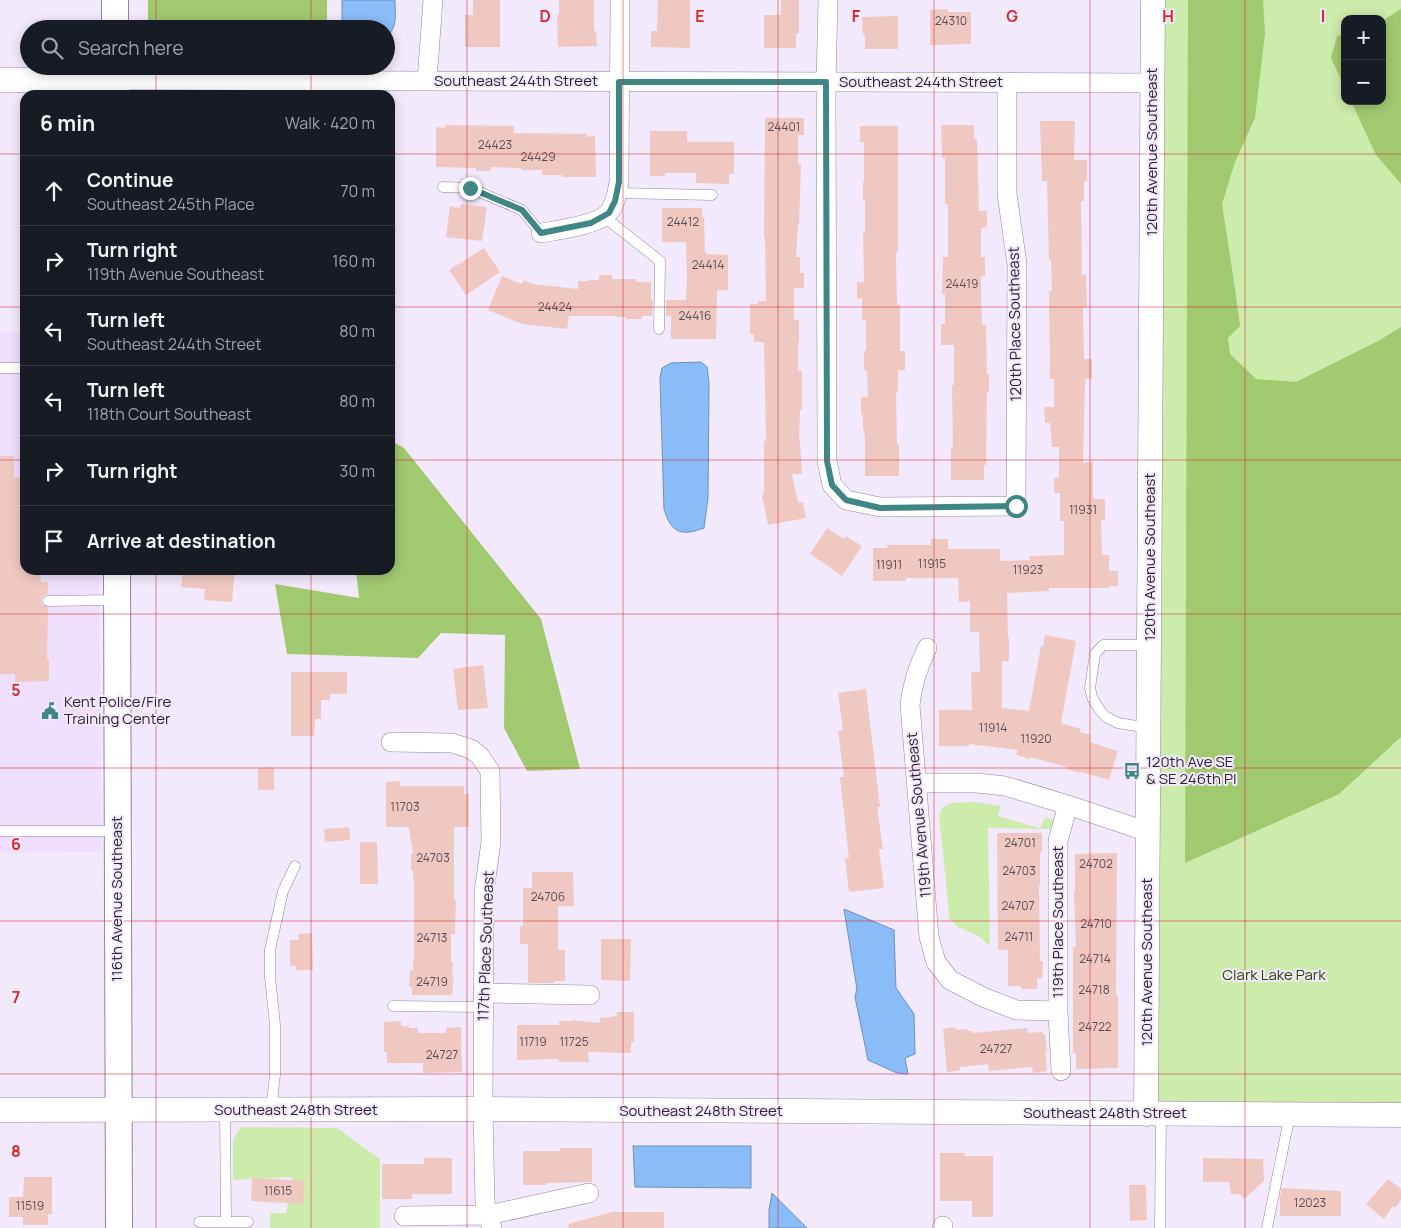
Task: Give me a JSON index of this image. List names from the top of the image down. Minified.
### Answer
{"streets":{"main road":["116th Avenue Southeast"],"street":["Southeast 244th Street","120th Avenue Southeast","120th Place Southeast","119th Avenue Southeast","119th Place Southeast","117th Place Southeast","Southeast 248th Street"]},"crossings":[["Southeast 244th Street","120th Avenue Southeast"],["Southeast 244th Street","120th Place Southeast"],["120th Avenue Southeast","Southeast 248th Street"],["119th Avenue Southeast","119th Place Southeast"],["116th Avenue Southeast","Southeast 248th Street"],["117th Place Southeast","Southeast 248th Street"]],"parks":["Clark Lake Park"],"places":{"public building":["Kent Police/Fire Training Center"],"bus stop":["120th Ave SE & SE 246th Pl"]},"house_numbers":["24310","24401","24423","24429","24412","24414","24419","24424","24416","11931","11915","11911","11923","11914","11920","11703","24701","24703","24702","24703","24706","24707","24710","24711","24713","24714","24719","24718","24722","11719","11725","24727","24727","11615","12023","11519"],"page":{"map_buttons":["+","−"],"search":"Search here","heading":["6 min","Walk · 420 m"],"list":[["Continue","Southeast 245th Place","70 m"],["Turn right","119th Avenue Southeast","160 m"],["Turn left","Southeast 244th Street","80 m"],["Turn left","118th Court Southeast","80 m"],["Turn right","30 m"],"Arrive at destination"]},"grid":{"columns":["D","E","F","G","H","I"],"rows":["5","6","7","8"]}}
